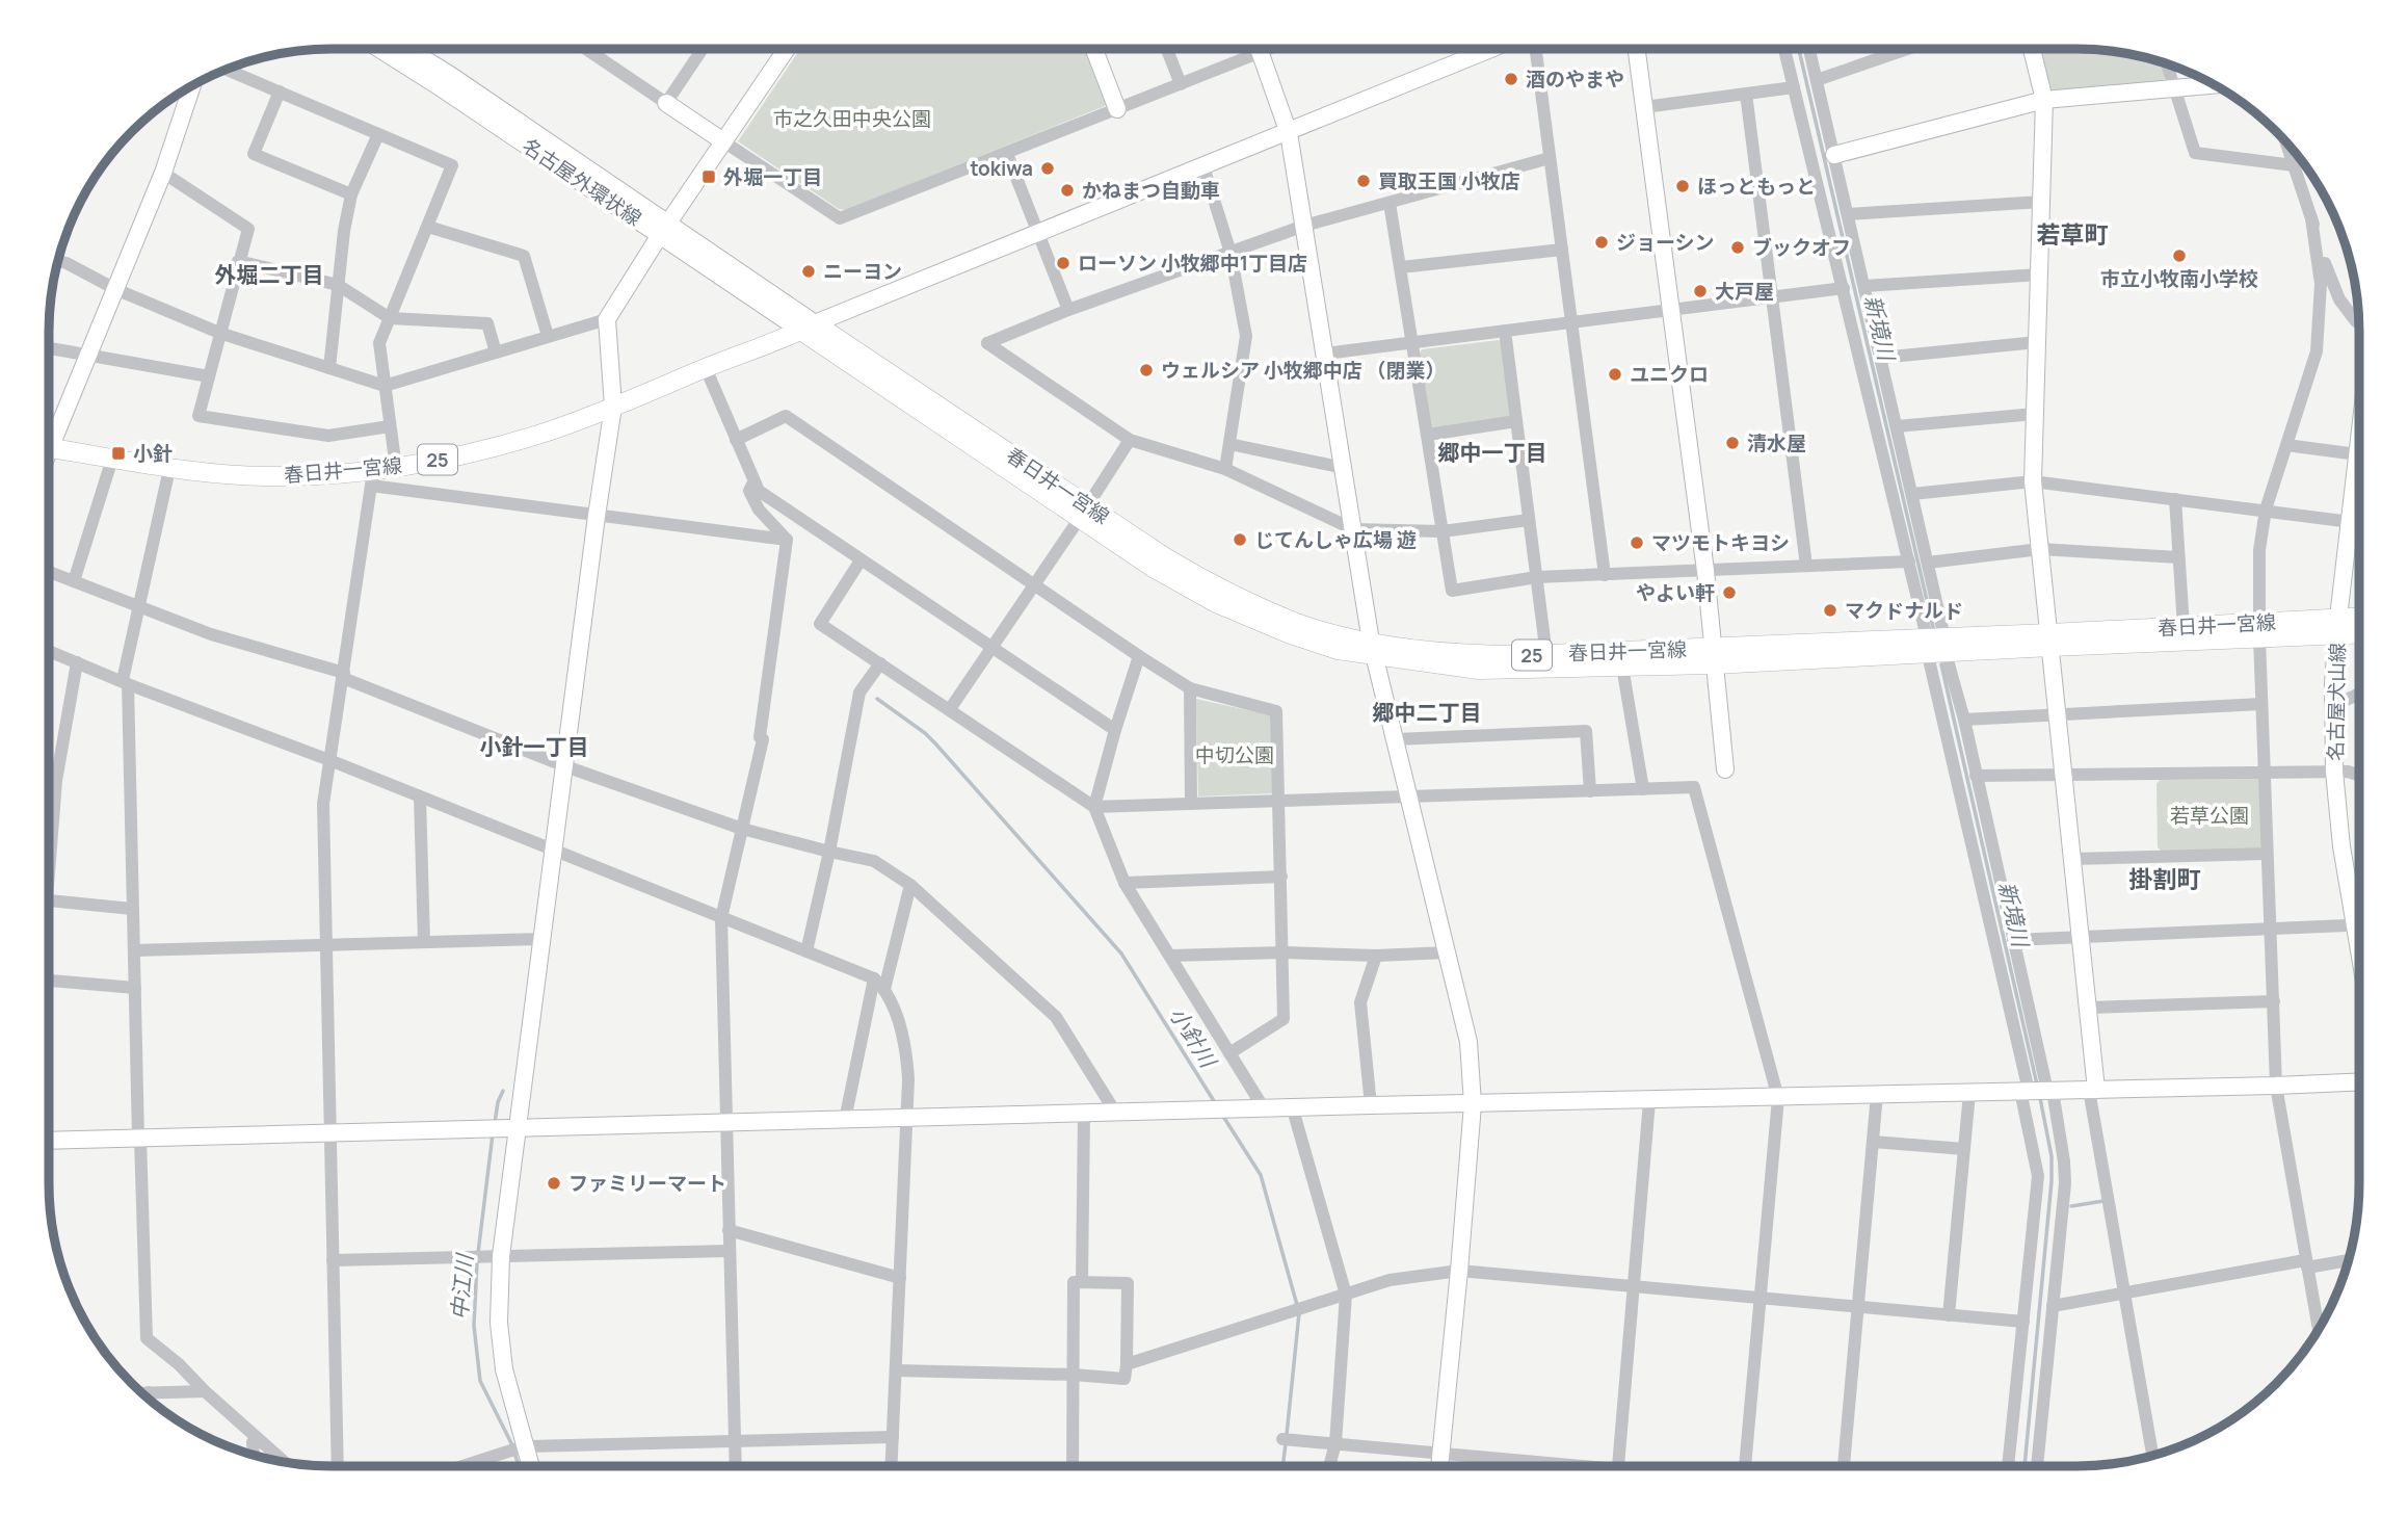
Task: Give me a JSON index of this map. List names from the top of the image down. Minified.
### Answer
{"streets":{"main road":["25","春日井一宮線"],"street":["名古屋外環状線","名古屋犬山線"]},"crossings":[["名古屋外環状線","春日井一宮線"],["春日井一宮線","名古屋犬山線"]],"districts":["若草町","外堀二丁目","郷中一丁目","郷中二丁目","小針一丁目","掛割町"],"water":["新境川","小針川","中江川"],"parks":["市之久田中央公園","中切公園","若草公園"],"places":{"other":["酒のやまや","tokiwa","買取王国 小牧店","ほっともっと","かねまつ自動車","ジョーシン","ブックオフ","市立小牧南小学校","ローソン 小牧郷中1丁目店","ニーヨン","大戸屋","ウェルシア 小牧郷中店 （閉業）","ユニクロ","清水屋","じてんしゃ広場 遊","マツモトキヨシ","やよい軒","マクドナルド","ファミリーマート"],"transit":["外堀一丁目","小針"]}}
